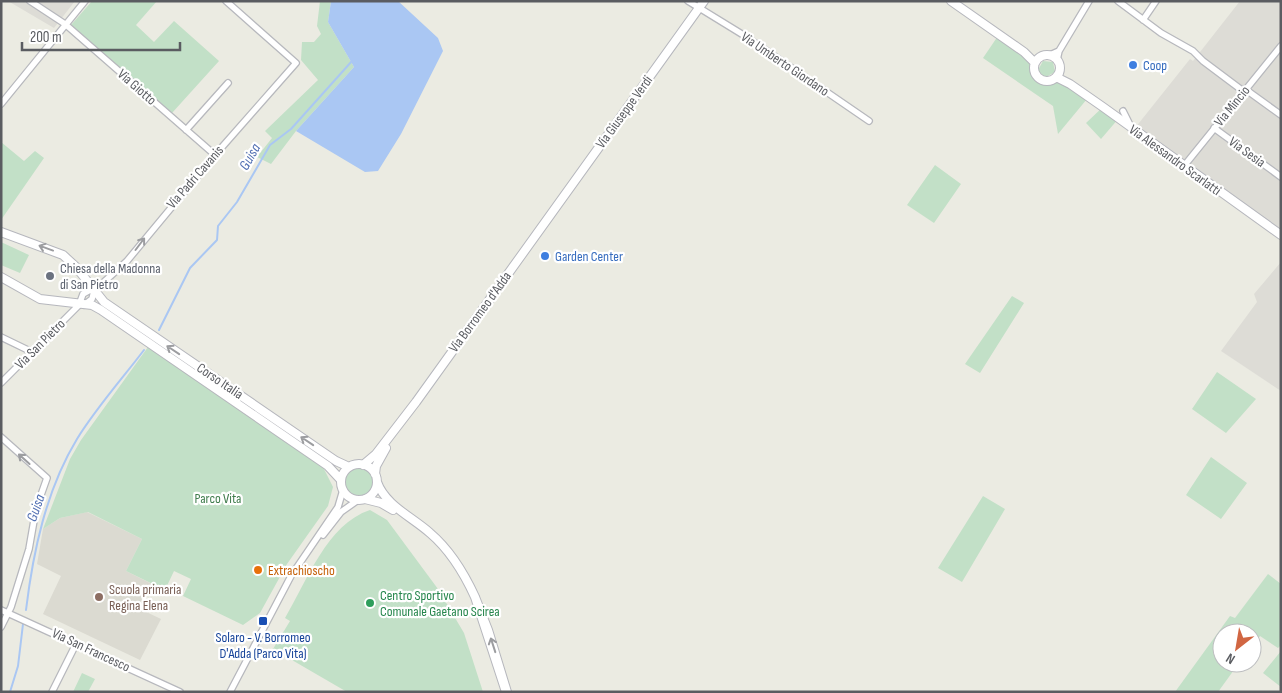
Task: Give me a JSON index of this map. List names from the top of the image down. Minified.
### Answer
{"streets":{"street":["Via Umberto Giordano","Via Giotto","Via Mincio","Via Giuseppe Verdi","Via Sesia","Via Alessandro Scarlatti","Via Padri Cavanis","Via Borromeo d'Adda","Via San Pietro","Corso Italia","Via San Francesco"]},"crossings":[["Via Umberto Giordano","Via Giuseppe Verdi"],["Via Giotto","Via Padri Cavanis"],["Via Mincio","Via Sesia"],["Via Mincio","Via Alessandro Scarlatti"],["Via Giuseppe Verdi","Via Borromeo d'Adda"],["Via Padri Cavanis","Corso Italia"],["Via Borromeo d'Adda","Corso Italia"],["Via San Pietro","Corso Italia"]],"one_way":["Via Padri Cavanis"],"water":["Guisa"],"parks":["Parco Vita"],"places":{"other":["Coop","Garden Center","Chiesa della Madonna di San Pietro","Extrachioscho","Scuola primaria Regina Elena","Centro Sportivo Comunale Gaetano Scirea"],"transit":["Solaro - V. Borromeo D'Adda (Parco Vita)"]},"scale_bar":"200 m","north":"bottom left"}
